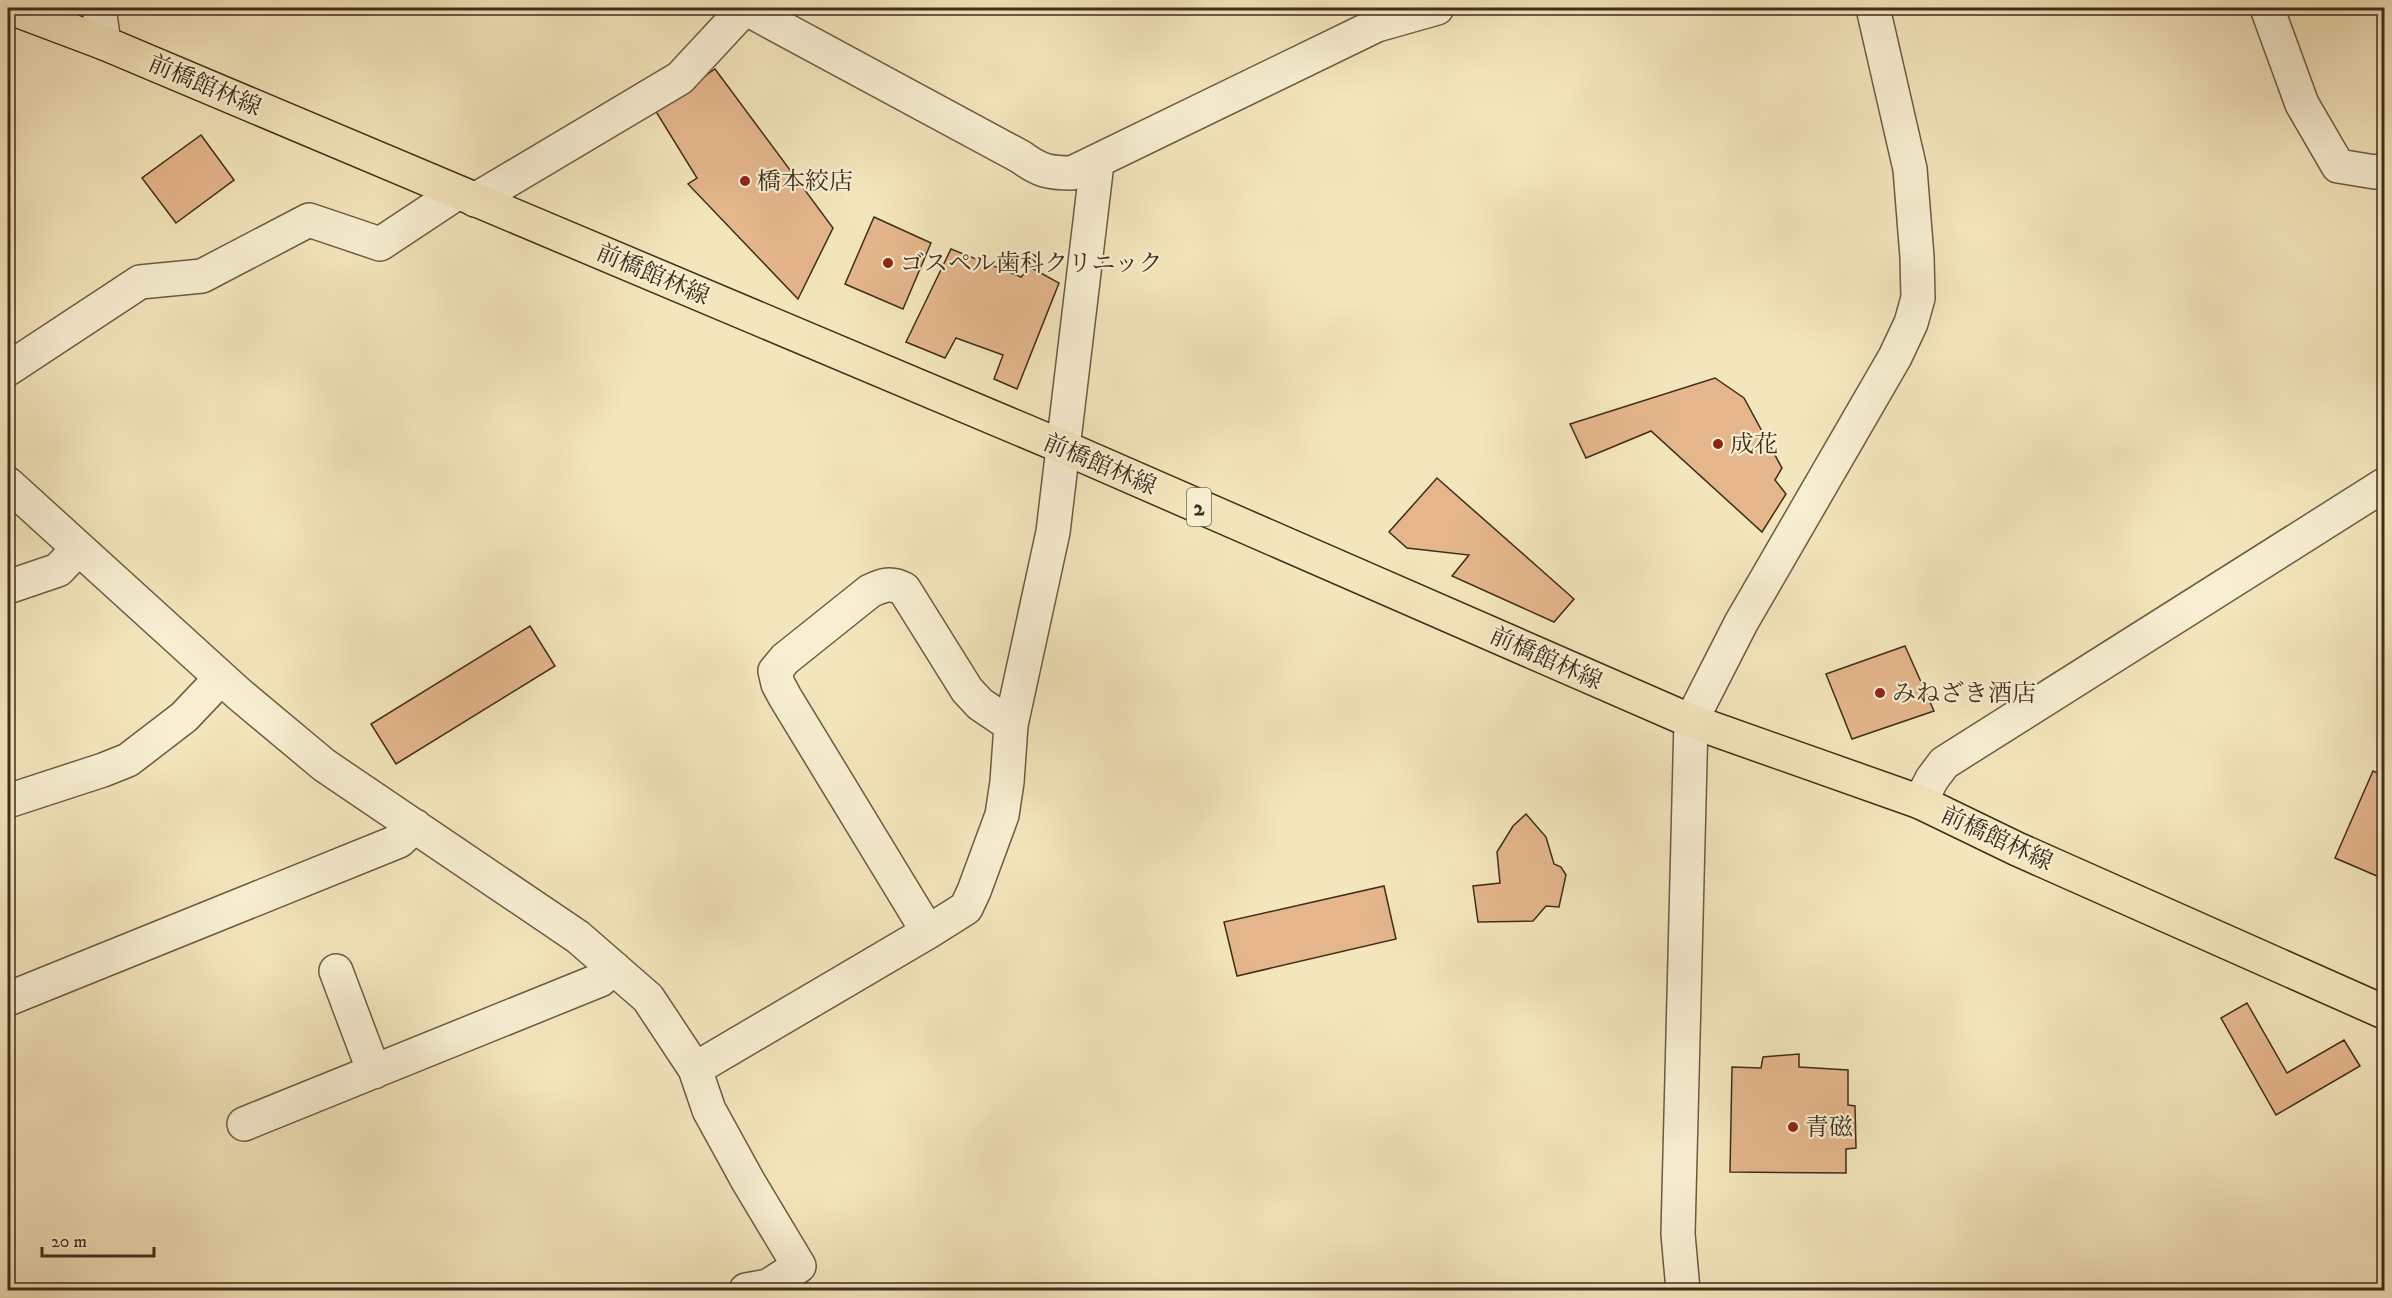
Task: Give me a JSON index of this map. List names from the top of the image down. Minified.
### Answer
{"streets":{"main road":["前橋館林線","2"]},"places":["橋本絞店","ゴスペル歯科クリニック","成花","みねざき酒店","青磁"],"scale_bar":"20 m"}
